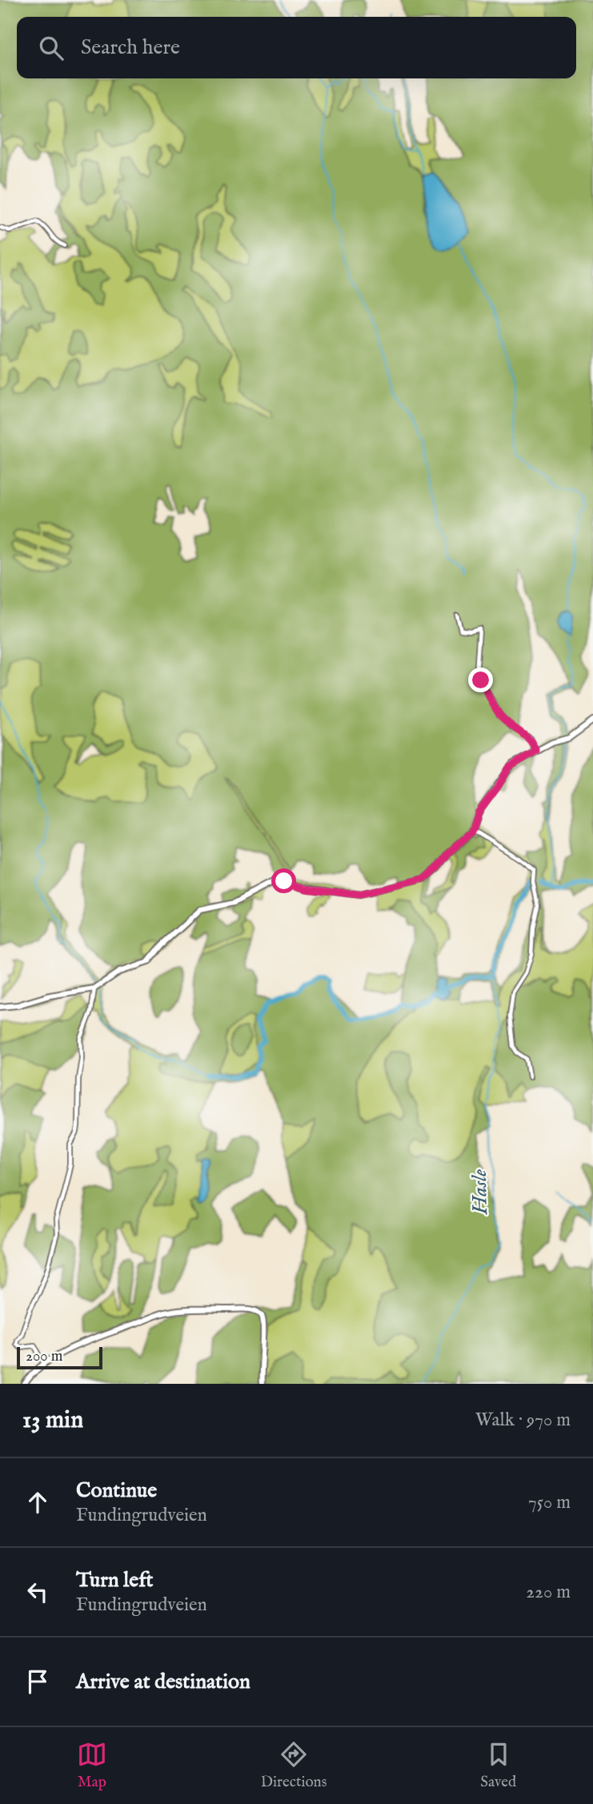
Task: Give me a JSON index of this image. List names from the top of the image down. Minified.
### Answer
{"water":["Hasle"],"scale_bar":"200 m","page":{"search":"Search here","scale":"200 m","heading":["13 min","Walk · 970 m"],"list":[["Continue","Fundingrudveien","750 m"],["Turn left","Fundingrudveien","220 m"],"Arrive at destination"],"nav":["Map","Directions","Saved"]}}
